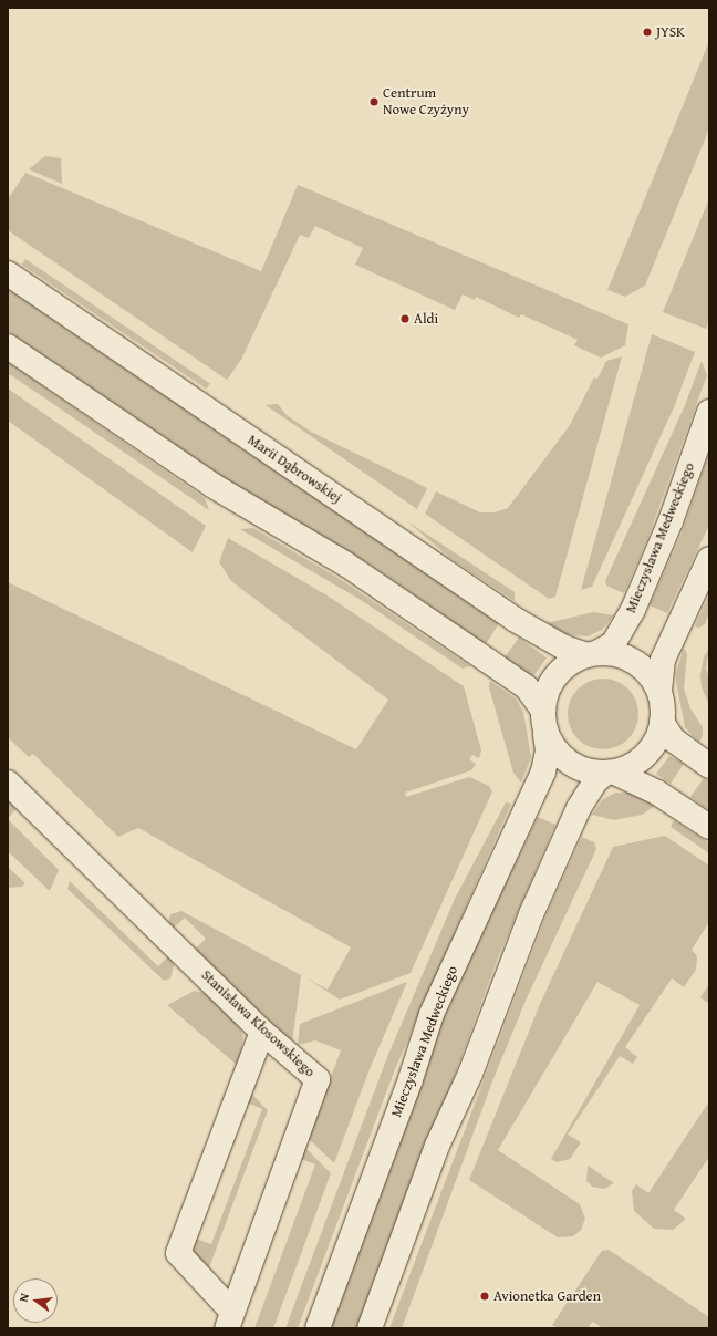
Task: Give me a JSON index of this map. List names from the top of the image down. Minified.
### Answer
{"streets":{"street":["Marii Dąbrowskiej","Mieczysława Medweckiego","Stanisława Kłosowskiego"]},"crossings":[["Marii Dąbrowskiej","Mieczysława Medweckiego"]],"places":["JYSK","Centrum Nowe Czyżyny","Aldi","Avionetka Garden"],"north":"left"}
